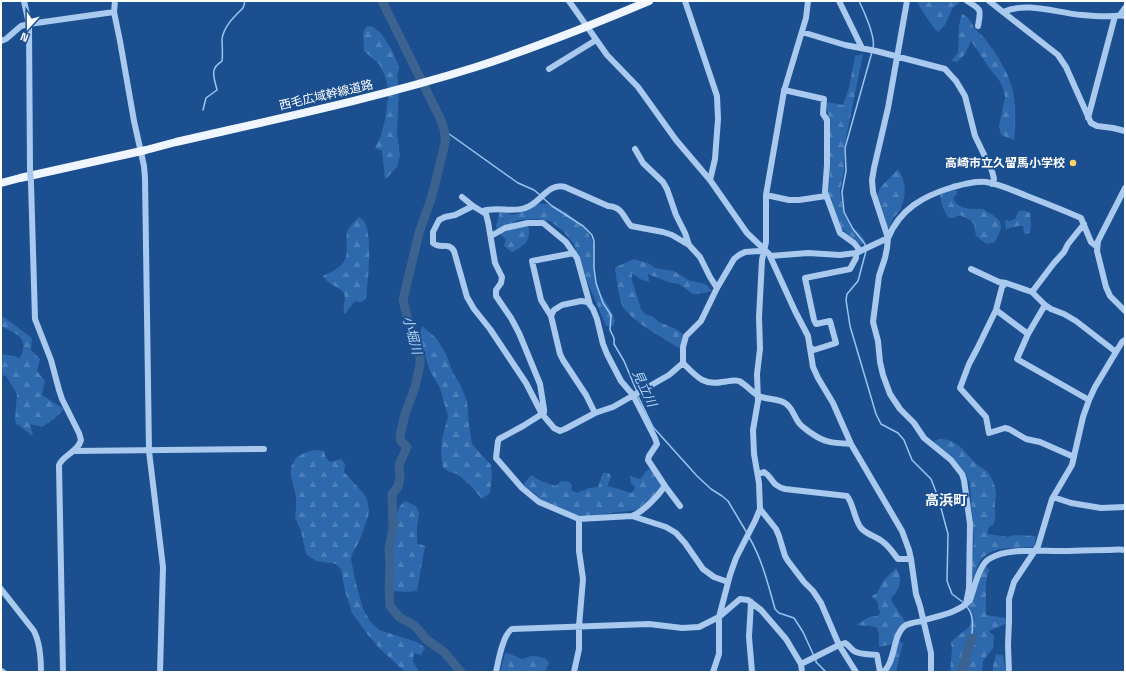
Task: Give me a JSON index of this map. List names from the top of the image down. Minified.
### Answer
{"streets":{"main road":["西毛広域幹線道路"]},"districts":["高浜町"],"water":["小堀川","見立川"],"places":["高崎市立久留馬小学校"],"north":"bottom"}
